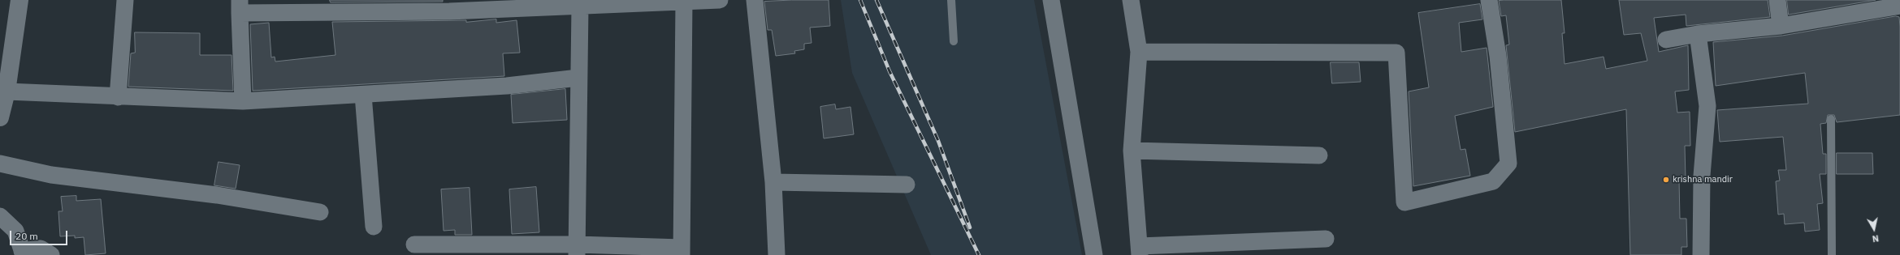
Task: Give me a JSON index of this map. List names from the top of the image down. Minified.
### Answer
{"places":["krishna mandir"],"scale_bar":"20 m","north":"bottom"}
